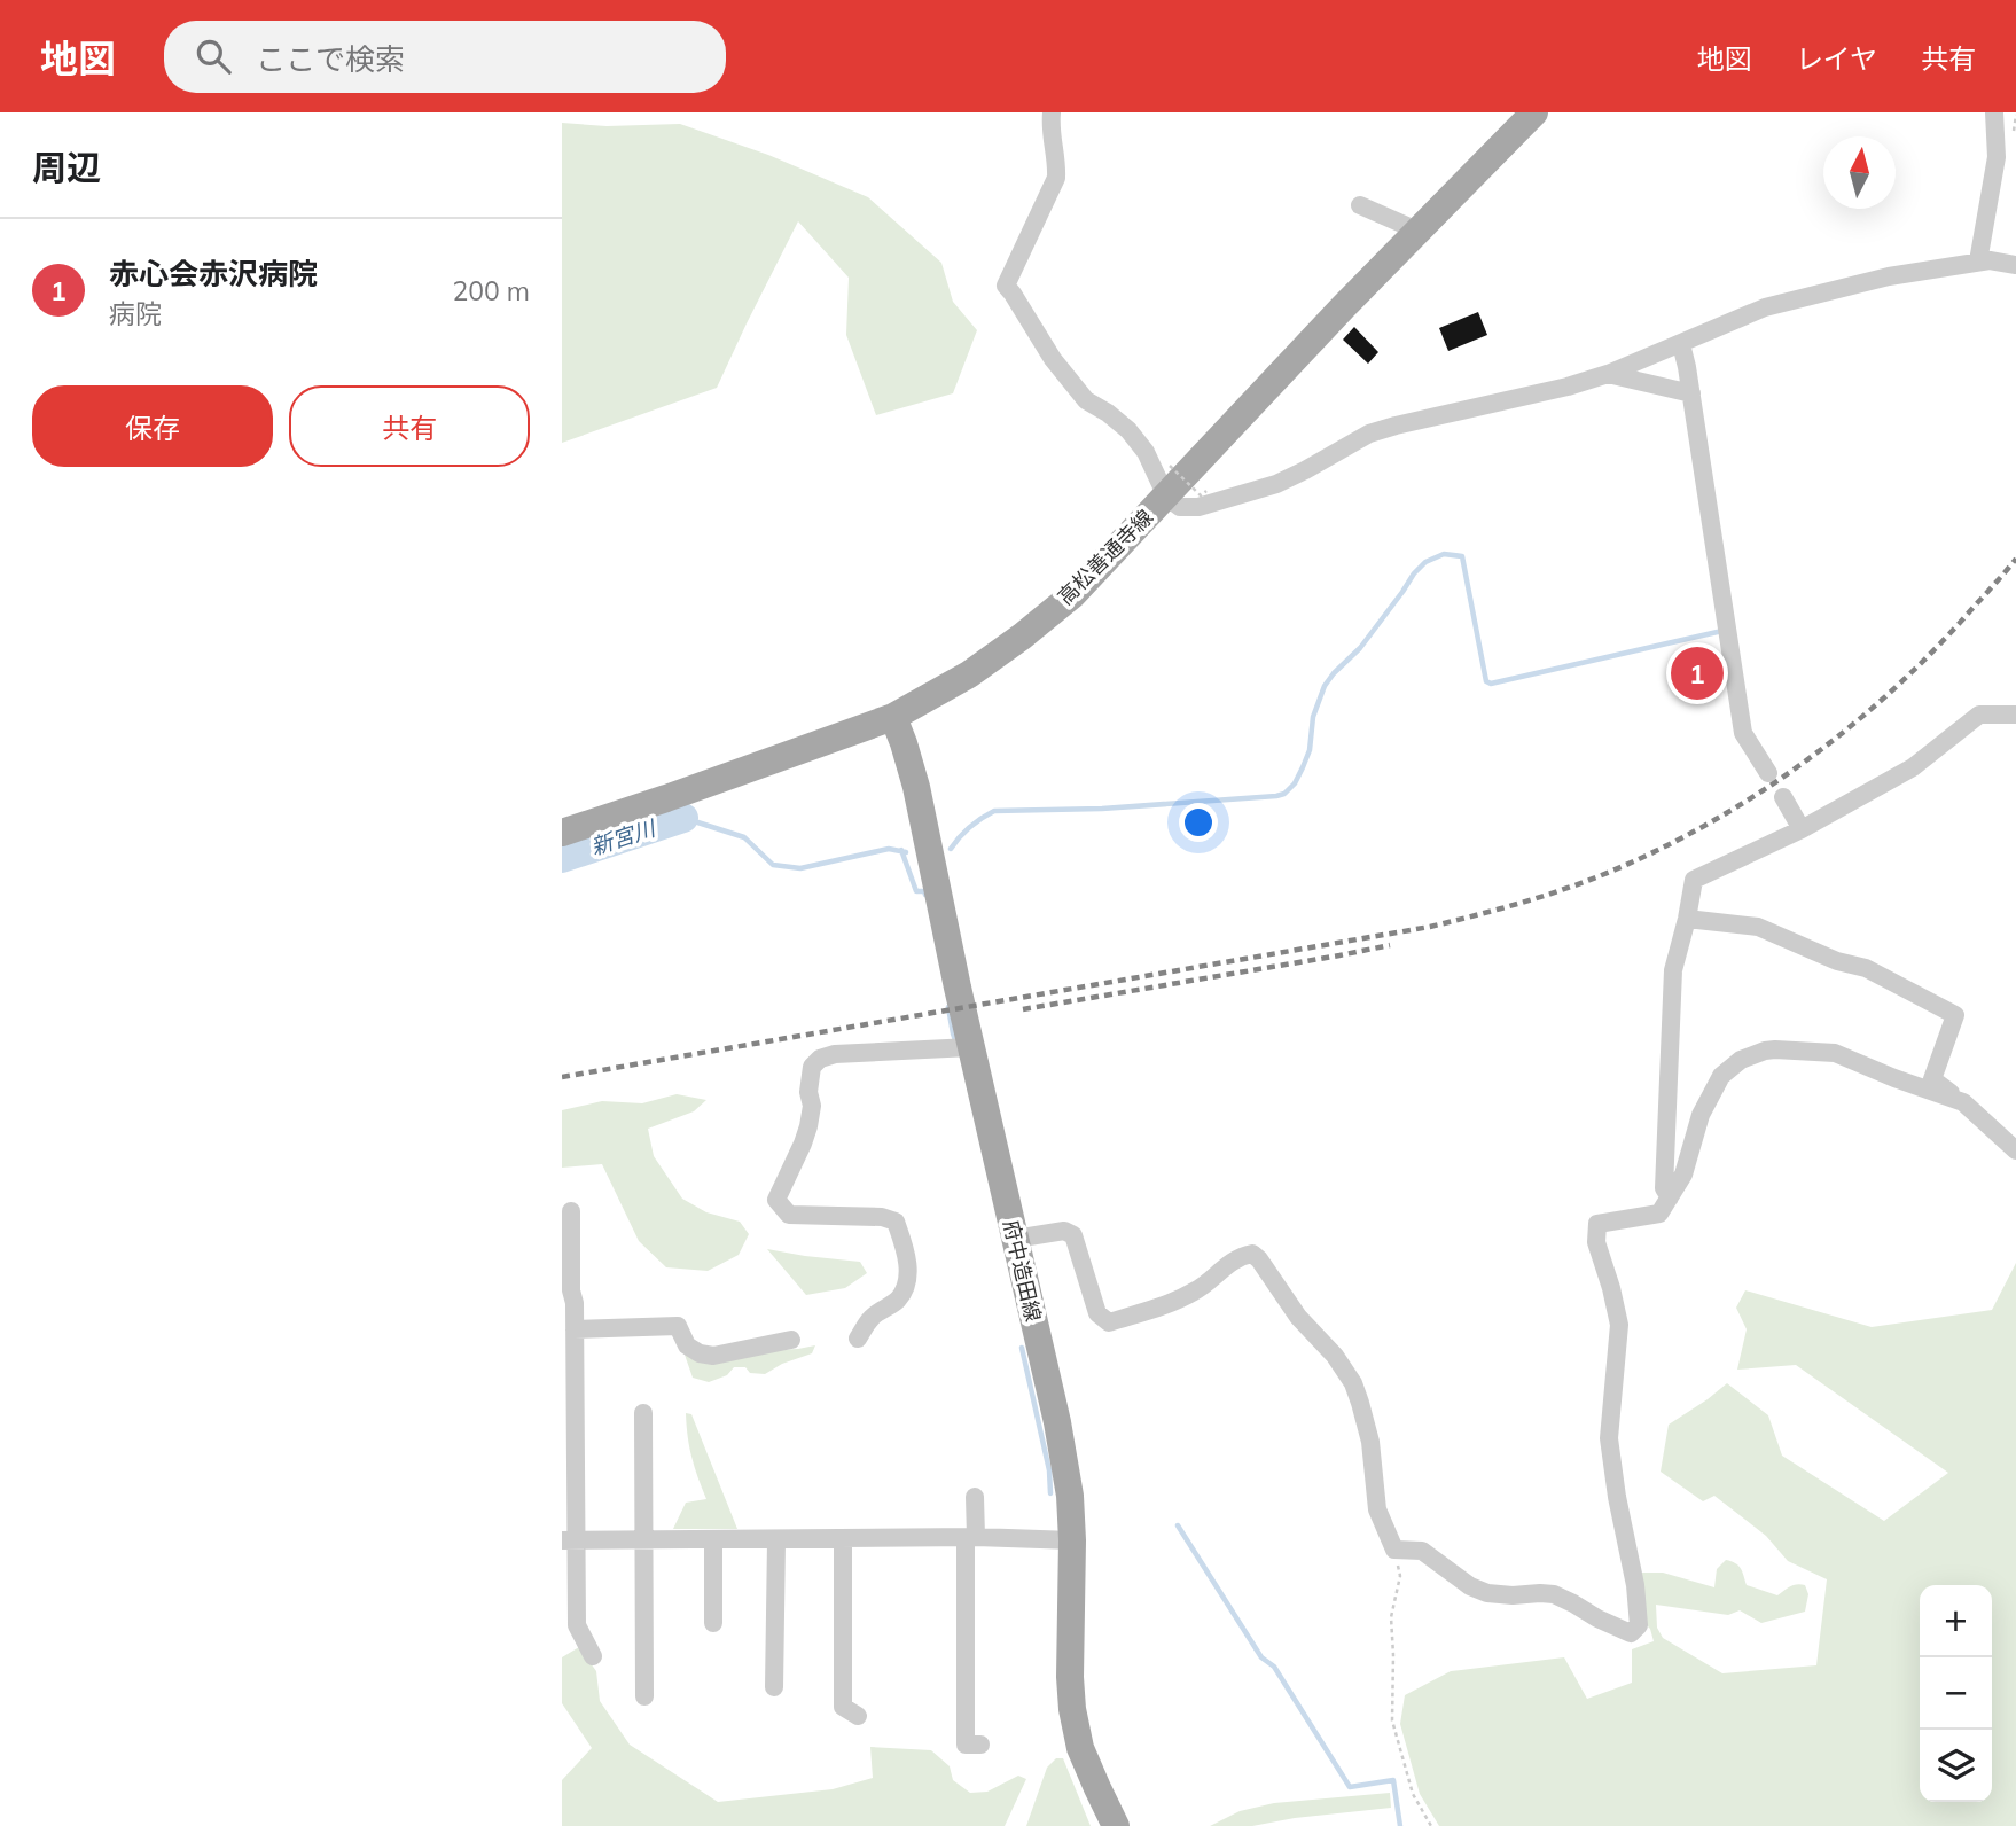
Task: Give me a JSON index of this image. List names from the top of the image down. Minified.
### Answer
{"streets":{"main road":["高松善通寺線","府中造田線"]},"crossings":[["高松善通寺線","府中造田線"]],"water":["新宮川"],"north":"top","page":{"header":"地図","search":"ここで検索","nav":["地図","レイヤ","共有"],"heading":"周辺","list":[{"mark":"1","name":"赤心会赤沢病院","note":"病院","value":"200 m"}],"buttons":["保存","共有"],"pins":"1","map_buttons":["+","−"]}}
